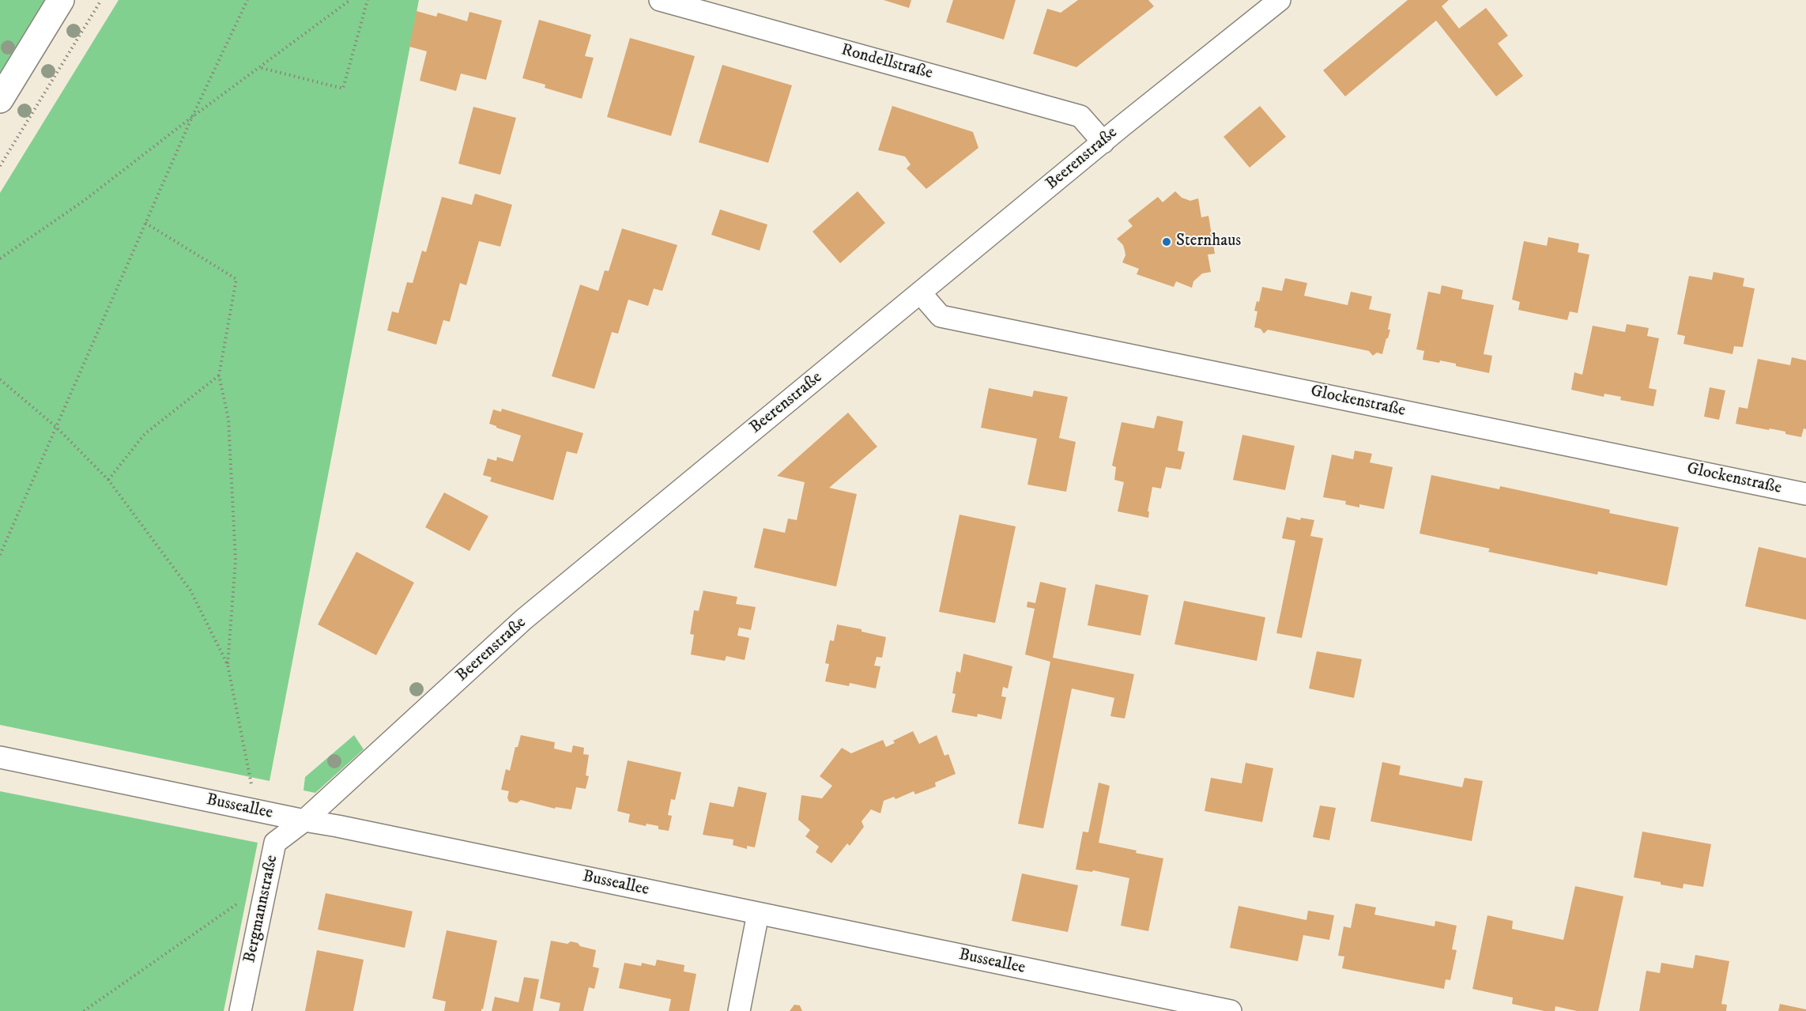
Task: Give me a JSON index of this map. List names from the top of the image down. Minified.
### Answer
{"streets":{"street":["Rondellstraße","Beerenstraße","Glockenstraße","Busseallee","Bergmannstraße"]},"crossings":[["Rondellstraße","Beerenstraße"],["Beerenstraße","Glockenstraße"],["Beerenstraße","Busseallee"],["Beerenstraße","Bergmannstraße"],["Busseallee","Bergmannstraße"]],"places":["Sternhaus"]}
